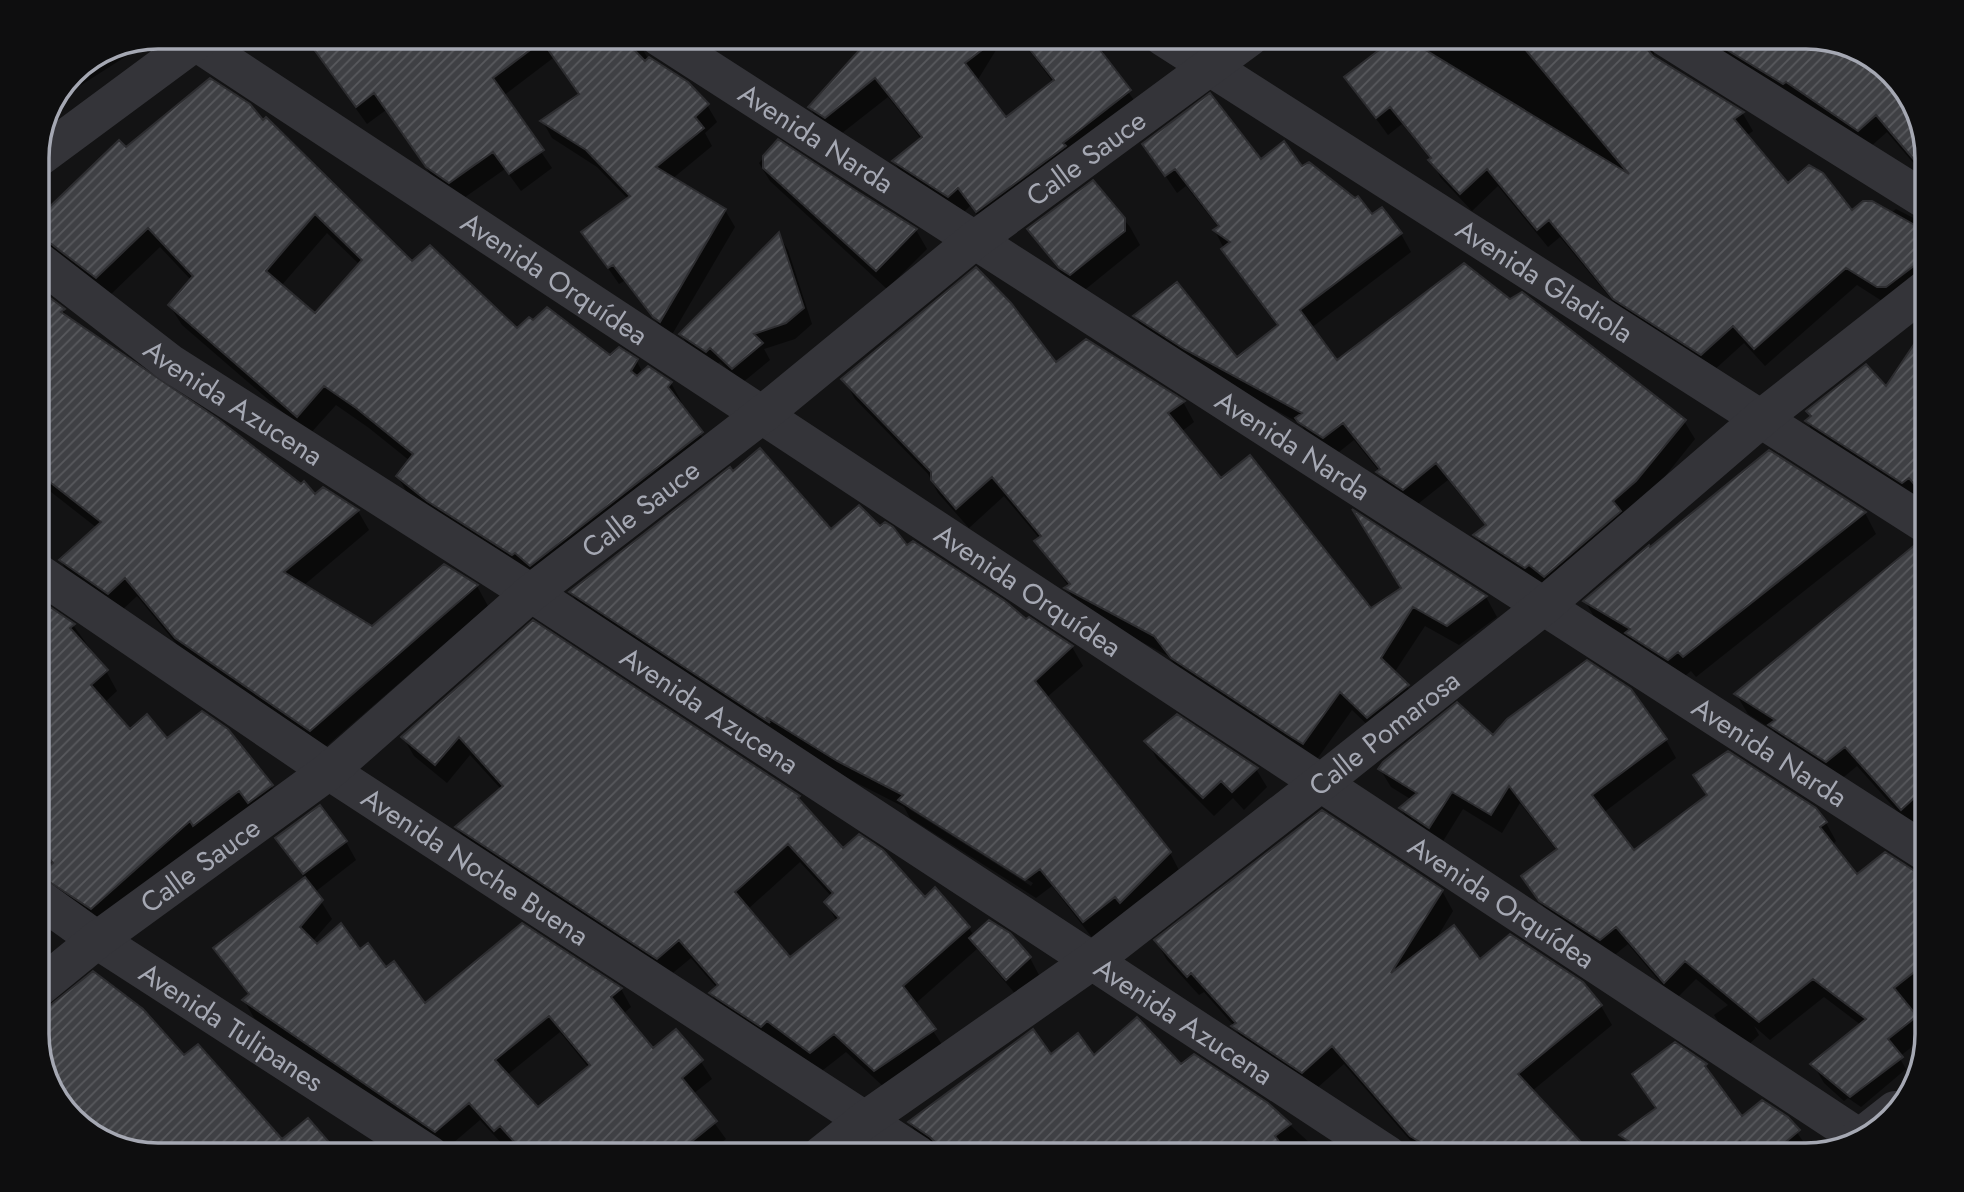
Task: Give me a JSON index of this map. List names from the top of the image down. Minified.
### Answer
{"streets":{"street":["Avenida Narda","Calle Sauce","Avenida Orquídea","Avenida Gladiola","Avenida Azucena","Calle Pomarosa","Avenida Noche Buena","Avenida Tulipanes"]},"crossings":[["Avenida Narda","Calle Sauce"],["Avenida Narda","Calle Pomarosa"],["Calle Sauce","Avenida Orquídea"],["Calle Sauce","Avenida Gladiola"],["Calle Sauce","Avenida Azucena"],["Calle Sauce","Avenida Noche Buena"],["Calle Sauce","Avenida Tulipanes"],["Avenida Orquídea","Calle Pomarosa"],["Avenida Gladiola","Calle Pomarosa"],["Avenida Azucena","Calle Pomarosa"],["Calle Pomarosa","Avenida Noche Buena"]]}
